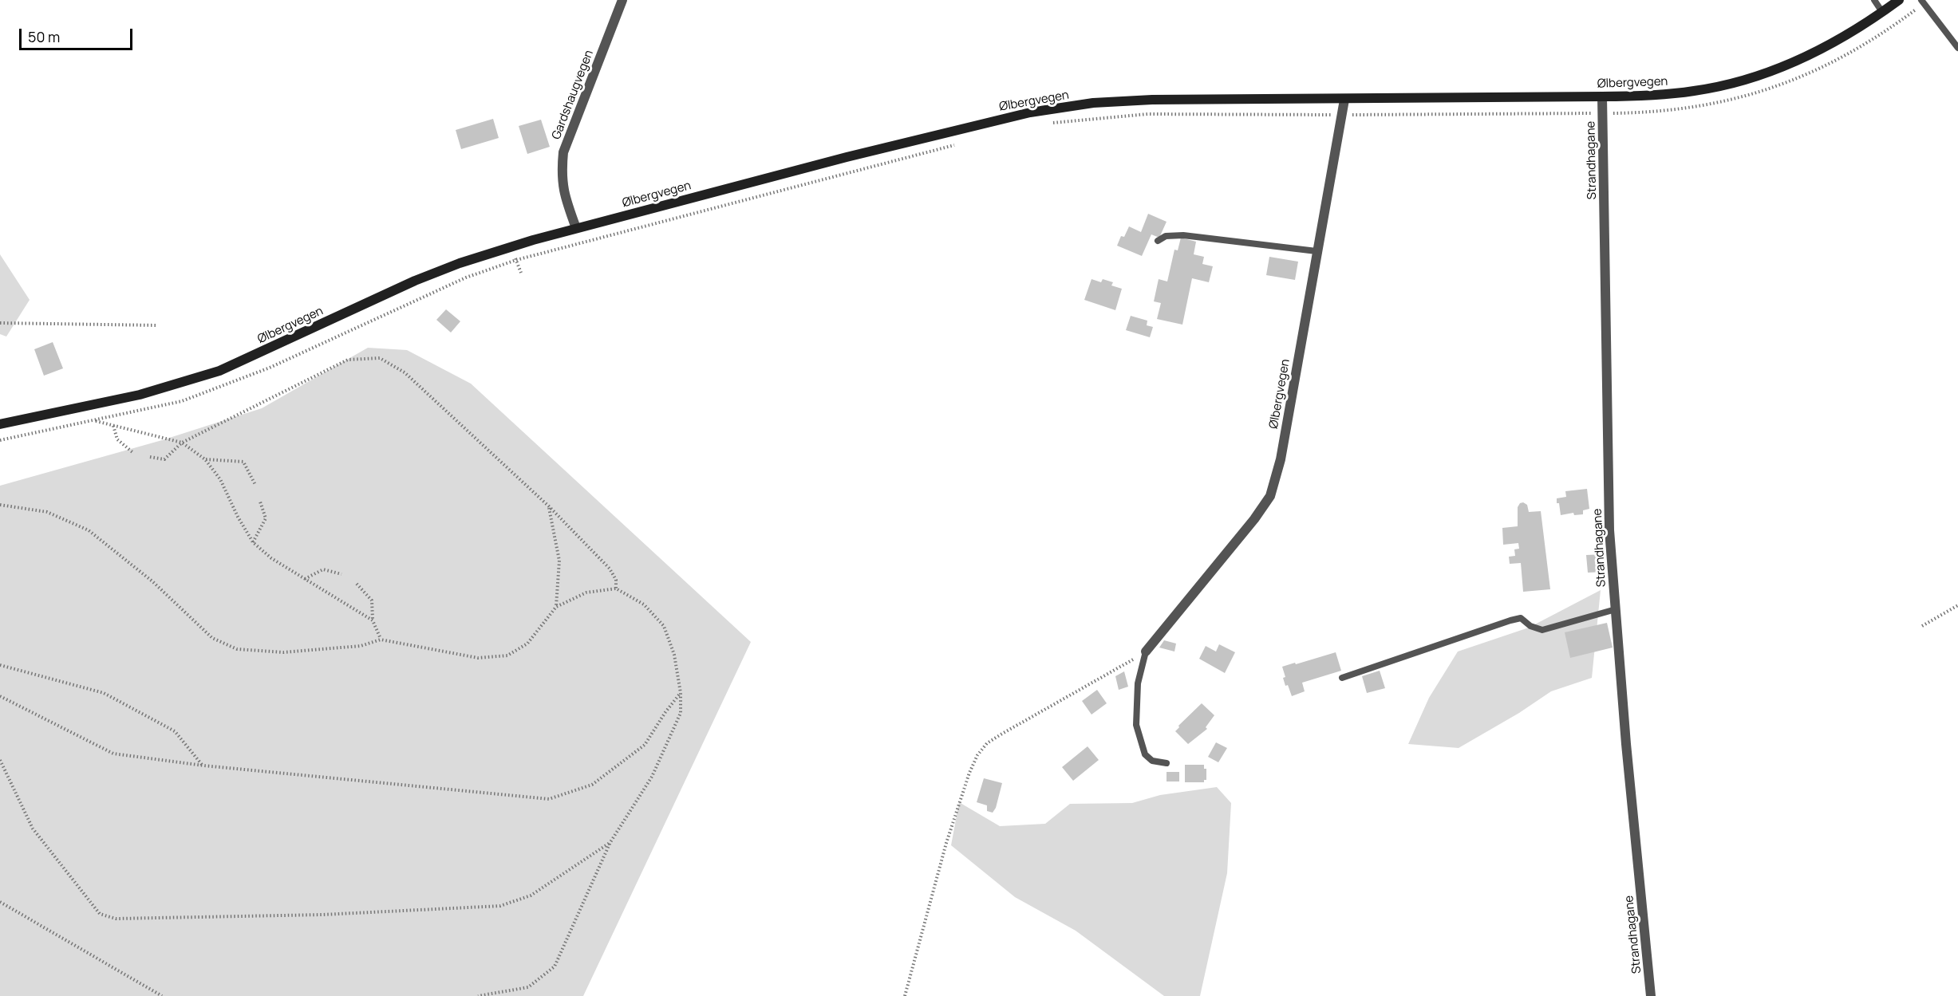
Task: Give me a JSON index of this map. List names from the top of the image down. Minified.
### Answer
{"streets":{"main road":["Ølbergvegen"],"street":["Gardshaugvegen","Strandhagane"]},"crossings":[["Ølbergvegen","Gardshaugvegen"],["Ølbergvegen","Strandhagane"]],"scale_bar":"50 m"}
